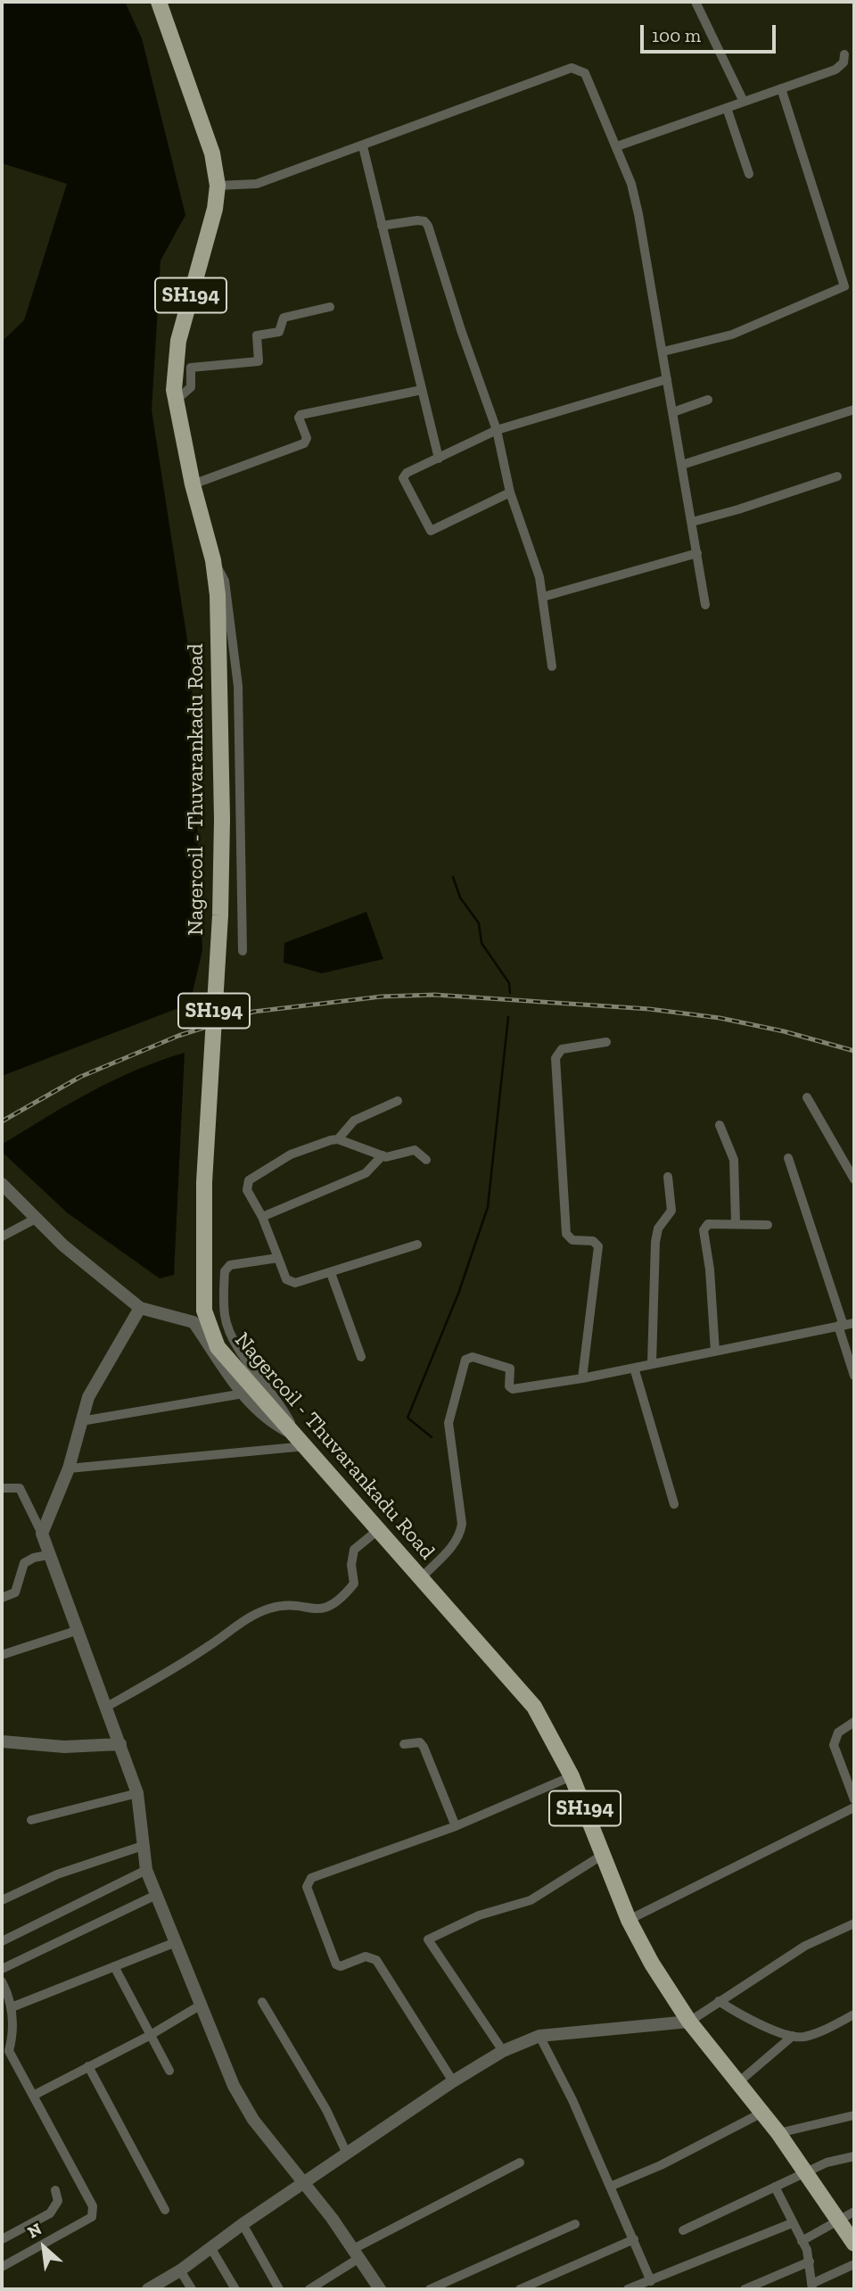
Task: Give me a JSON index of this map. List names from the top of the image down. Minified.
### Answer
{"streets":{"main road":["SH194","Nagercoil - Thuvarankadu Road"]},"scale_bar":"100 m","north":"top left"}
